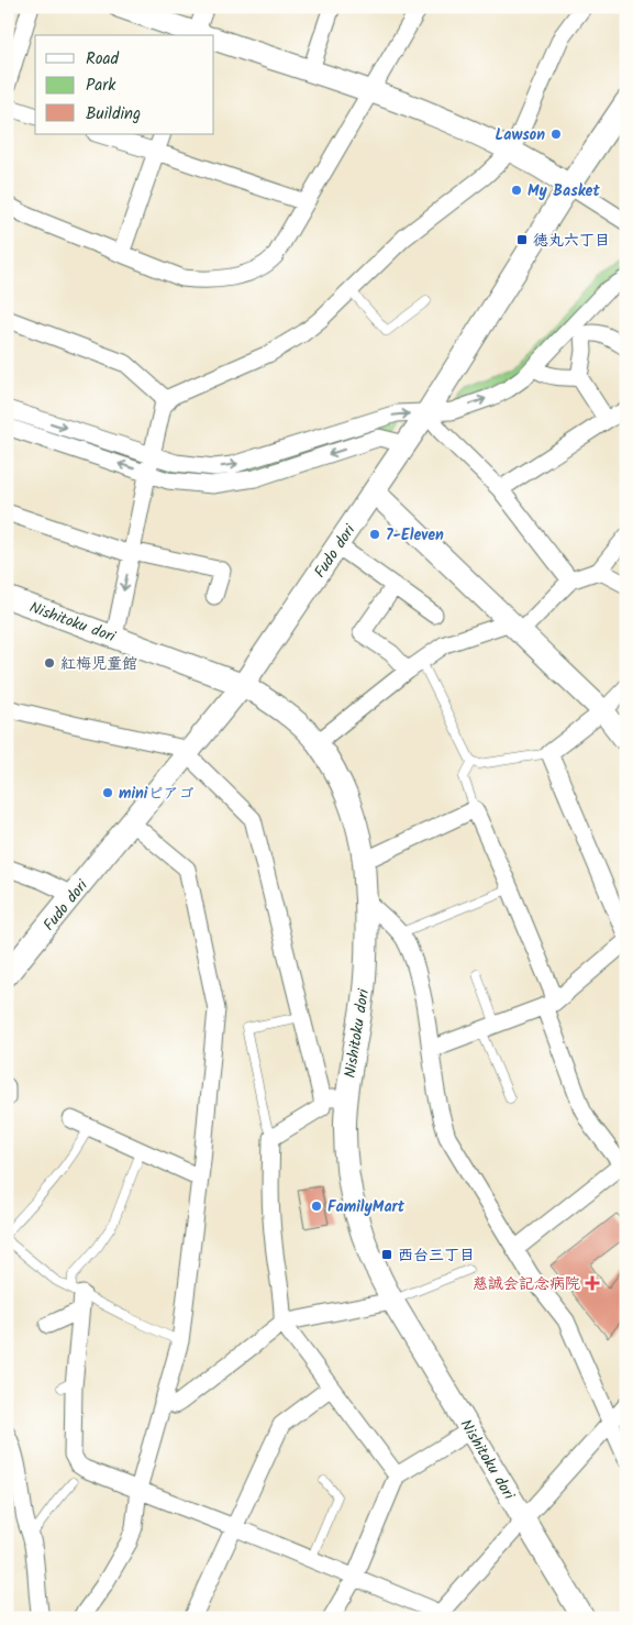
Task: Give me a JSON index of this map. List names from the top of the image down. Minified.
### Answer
{"streets":{"street":["Fudo dori","Nishitoku dori"]},"crossings":[["Fudo dori","Nishitoku dori"]],"places":{"other":["Lawson","My Basket","7-Eleven","紅梅児童館","miniピアゴ","FamilyMart"],"transit":["徳丸六丁目","西台三丁目"],"health":["慈誠会記念病院"]},"legend":["Road","Park","Building"]}
